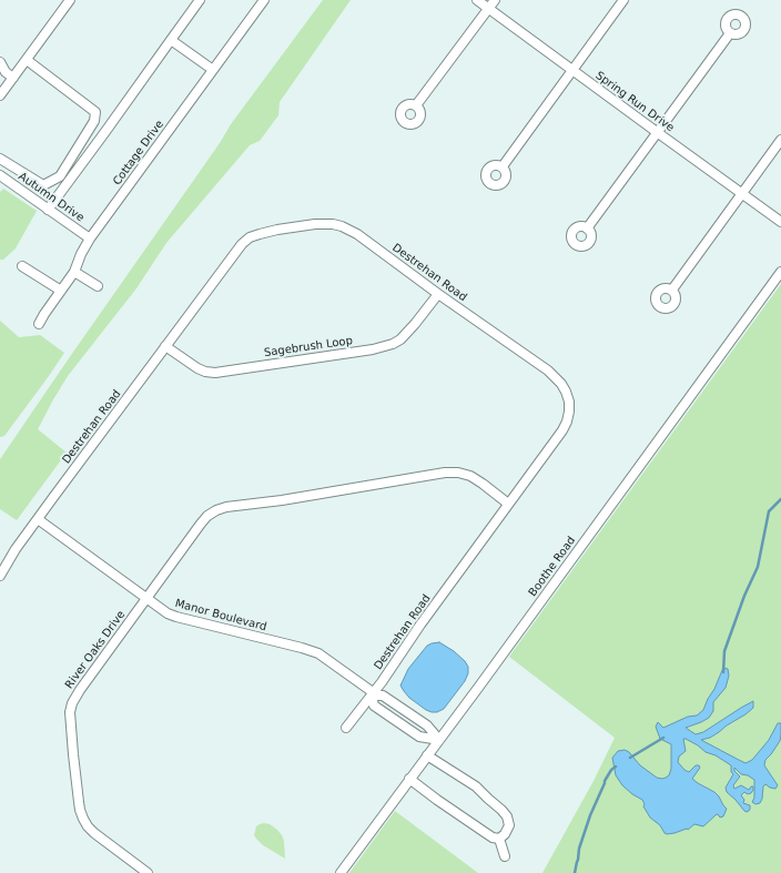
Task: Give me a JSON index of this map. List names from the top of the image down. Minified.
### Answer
{"streets":{"street":["Spring Run Drive","Cottage Drive","Autumn Drive","Destrehan Road","Sagebrush Loop","Boothe Road","Manor Boulevard","River Oaks Drive"]},"crossings":[["Cottage Drive","Autumn Drive"],["Destrehan Road","Sagebrush Loop"],["Destrehan Road","Manor Boulevard"],["Boothe Road","Manor Boulevard"],["Manor Boulevard","River Oaks Drive"]]}
